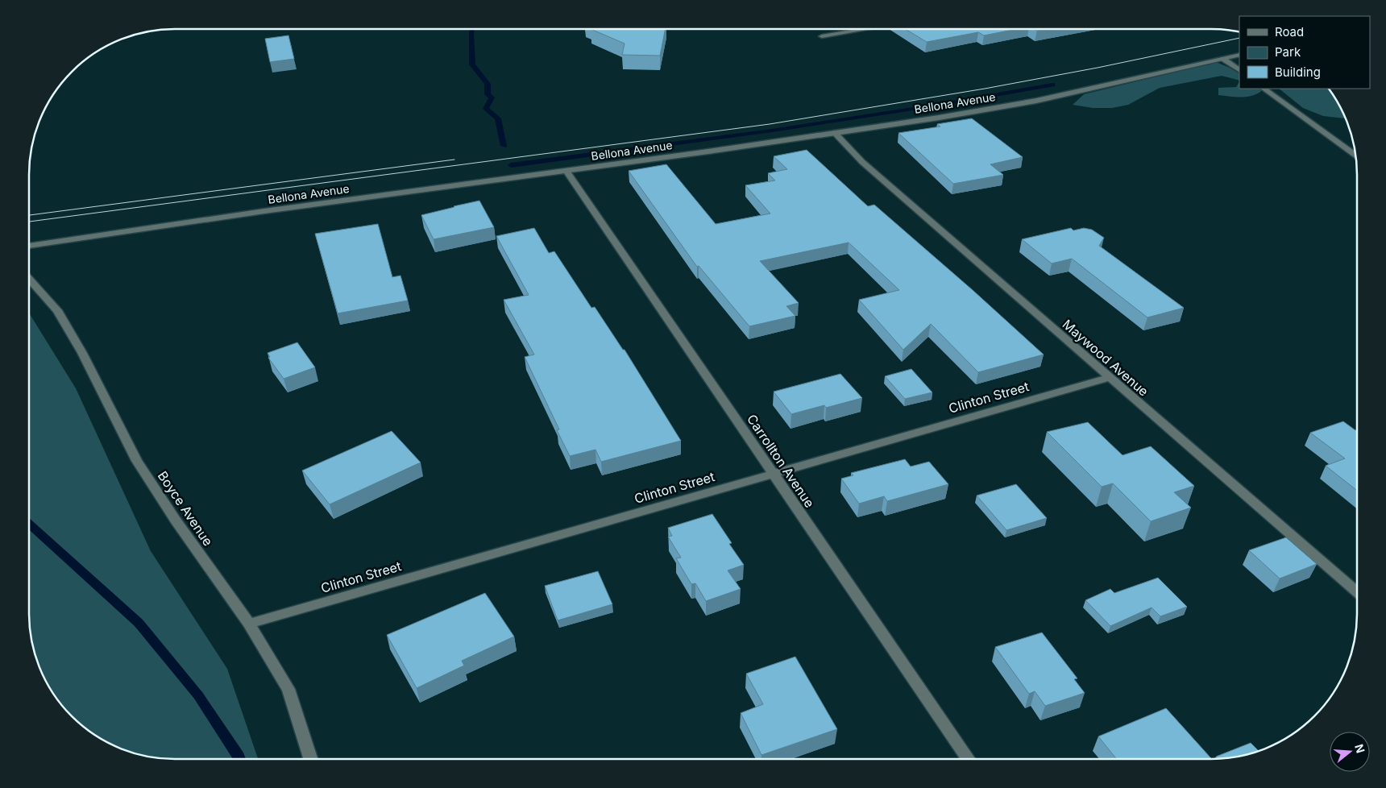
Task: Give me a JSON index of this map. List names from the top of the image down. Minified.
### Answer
{"streets":{"street":["Bellona Avenue","Maywood Avenue","Clinton Street","Carrollton Avenue","Boyce Avenue"]},"crossings":[["Bellona Avenue","Maywood Avenue"],["Bellona Avenue","Carrollton Avenue"],["Maywood Avenue","Clinton Street"],["Clinton Street","Carrollton Avenue"],["Clinton Street","Boyce Avenue"]],"legend":["Road","Park","Building"],"north":"right"}
